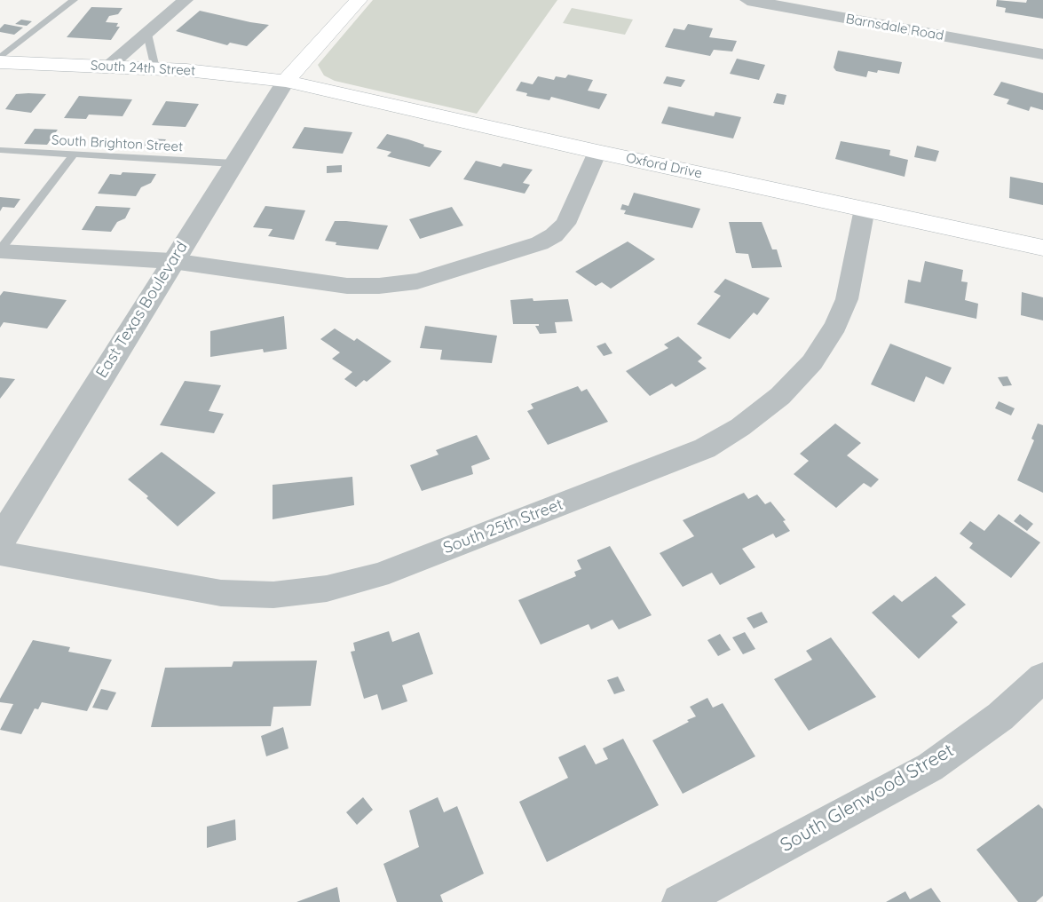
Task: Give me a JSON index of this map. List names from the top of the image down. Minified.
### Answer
{"streets":{"main road":["South 24th Street","Oxford Drive"],"street":["Barnsdale Road","East Texas Boulevard","South 25th Street","South Glenwood Street"],"lane":["South Brighton Street"]},"crossings":[["South 24th Street","Oxford Drive"],["South 24th Street","East Texas Boulevard"],["South Brighton Street","East Texas Boulevard"],["Oxford Drive","East Texas Boulevard"],["Oxford Drive","South 25th Street"]]}
